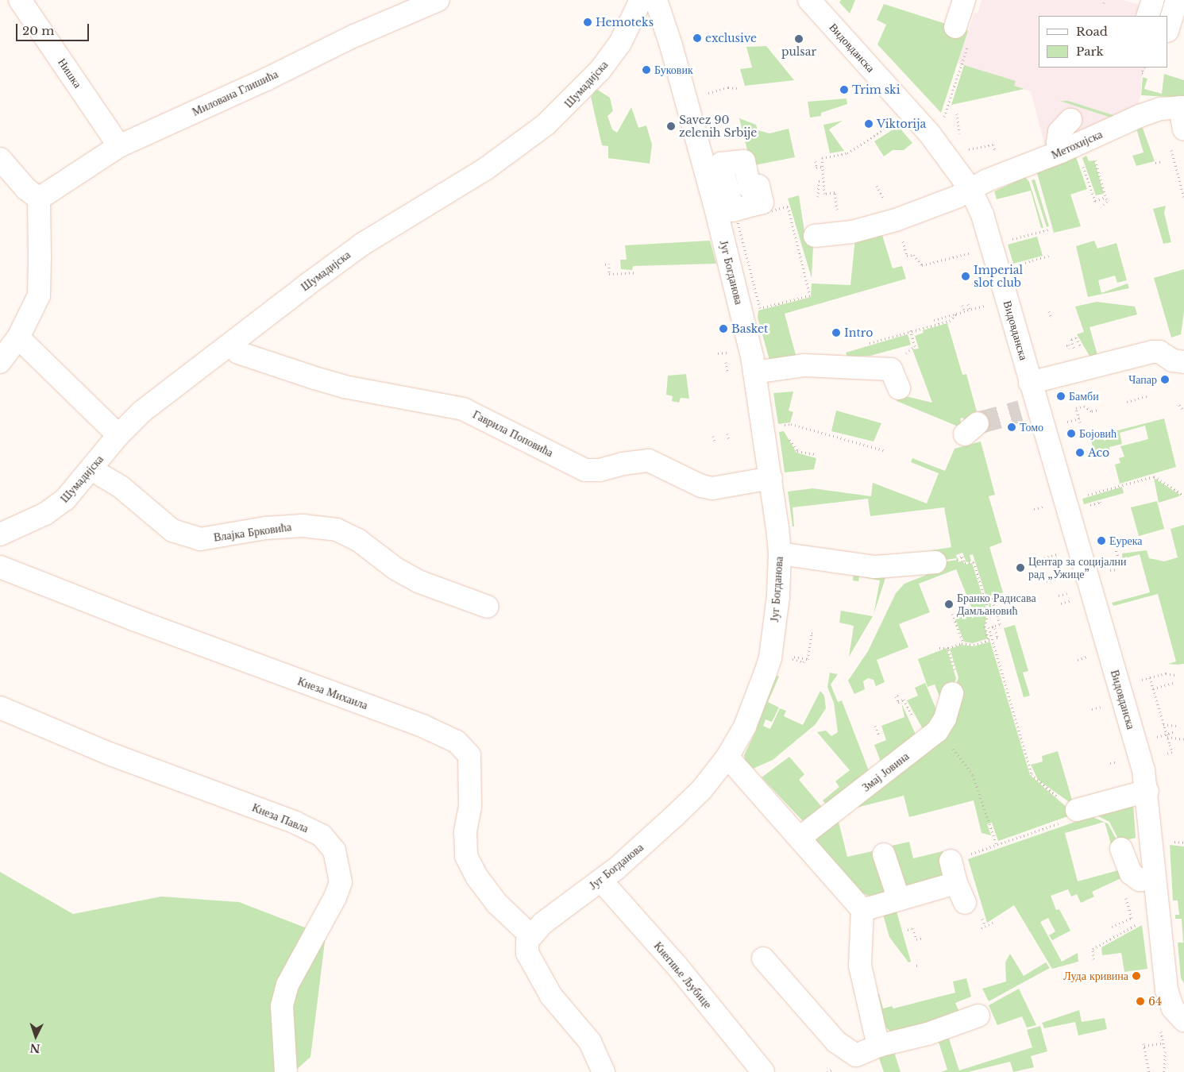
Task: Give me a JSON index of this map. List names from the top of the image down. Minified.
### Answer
{"streets":{"street":["Видовданска","Нишка","Шумадијска","Милована Глишића","Метохијска","Југ Богданова","Гаврила Поповића","Влајка Брковића","Кнеза Михаила","Змај Јовина","Кнеза Павла","Кнегиње Љубице"]},"crossings":[["Видовданска","Метохијска"],["Нишка","Милована Глишића"],["Шумадијска","Гаврила Поповића"],["Шумадијска","Влајка Брковића"],["Југ Богданова","Гаврила Поповића"],["Југ Богданова","Кнеза Михаила"],["Југ Богданова","Кнегиње Љубице"]],"places":["Hemoteks","exclusive","pulsar","Буковик","Trim ski","Viktorija","Savez 90 zelenih Srbije","Imperial slot club","Basket","Intro","Чапар","Бамби","Томо","Бојовић","Aco","Еурека","Центар за социјални рад „Ужице”","Бранко Радисава Дамљановић","Луда кривина","64"],"legend":["Road","Park"],"scale_bar":"20 m","north":"bottom"}
